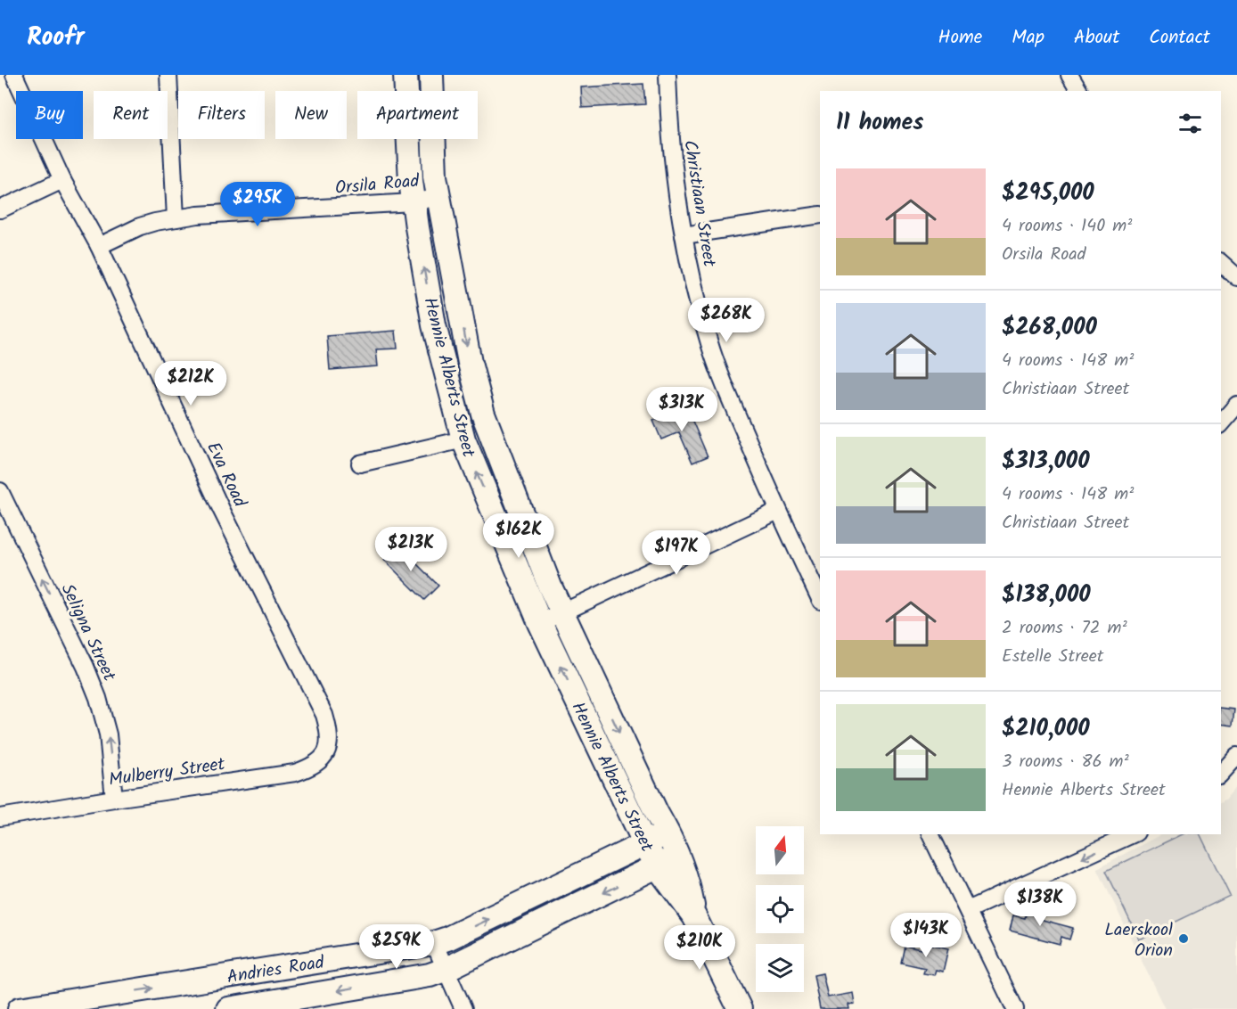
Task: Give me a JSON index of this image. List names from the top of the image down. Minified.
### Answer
{"streets":{"street":["Orsila Road","Christiaan Street","Hennie Alberts Street","Eva Road","Seligna Street","Mulberry Street","Andries Road"]},"crossings":[["Orsila Road","Hennie Alberts Street"],["Orsila Road","Eva Road"],["Hennie Alberts Street","Andries Road"],["Eva Road","Mulberry Street"],["Seligna Street","Mulberry Street"]],"one_way":["Seligna Street"],"places":["Laerskool Orion"],"north":"top","page":{"header":"Roofr","nav":["Home","Map","About","Contact"],"chip":["Buy","Rent","Filters","New","Apartment"],"heading":"11 homes","list":[{"name":"$295,000","note":"4 rooms · 140 m² · Orsila Road"},{"name":"$268,000","note":"4 rooms · 148 m² · Christiaan Street"},{"name":"$313,000","note":"4 rooms · 148 m² · Christiaan Street"},{"name":"$138,000","note":"2 rooms · 72 m² · Estelle Street"},{"name":"$210,000","note":"3 rooms · 86 m² · Hennie Alberts Street"}],"price":["$295K","$268K","$212K","$313K","$162K","$213K","$197K","$138K","$143K","$259K","$210K"]}}
